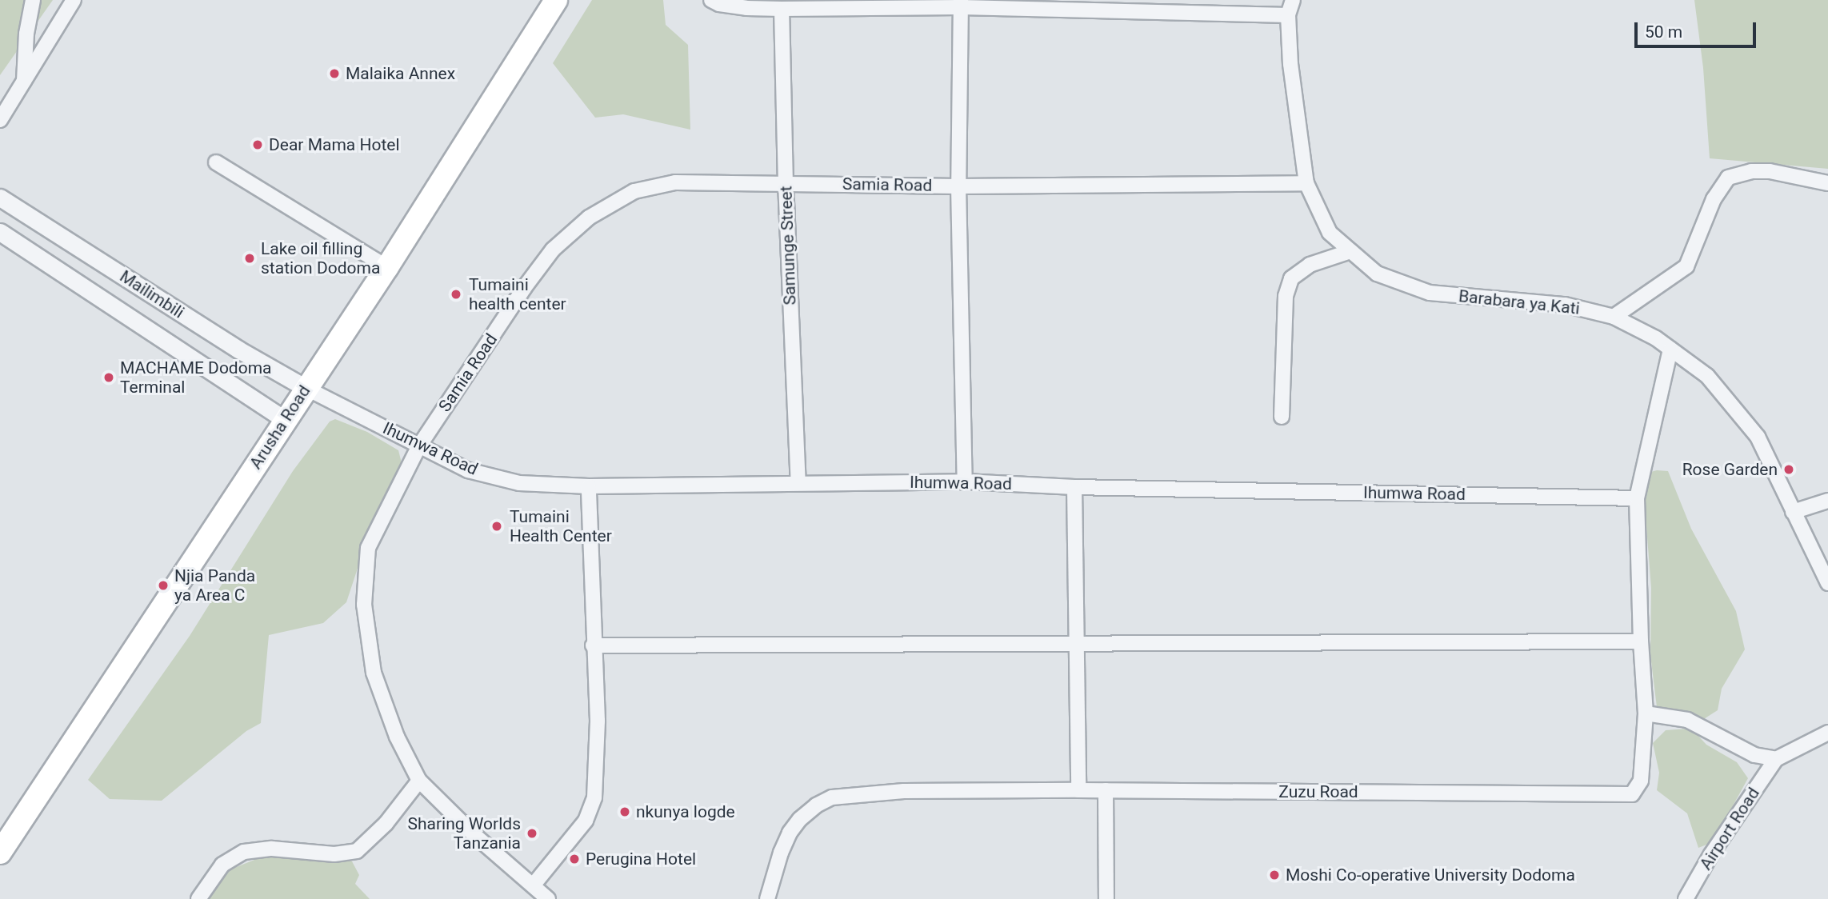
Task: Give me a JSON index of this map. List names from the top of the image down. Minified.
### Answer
{"streets":{"highway":["Arusha Road"],"street":["Samia Road","Samunge Street","Mailimbili","Barabara ya Kati","Ihumwa Road","Zuzu Road","Airport Road"]},"crossings":[["Samia Road","Samunge Street"],["Samia Road","Barabara ya Kati"],["Samia Road","Ihumwa Road"],["Samunge Street","Ihumwa Road"],["Mailimbili","Arusha Road"],["Mailimbili","Ihumwa Road"],["Barabara ya Kati","Zuzu Road"],["Arusha Road","Ihumwa Road"],["Ihumwa Road","Zuzu Road"]],"places":["Malaika Annex","Dear Mama Hotel","Lake oil filling station Dodoma","Tumaini health center","MACHAME Dodoma Terminal","Rose Garden","Tumaini Health Center","Njia Panda ya Area C","nkunya logde","Sharing Worlds Tanzania","Perugina Hotel","Moshi Co-operative University Dodoma"],"scale_bar":"50 m"}
